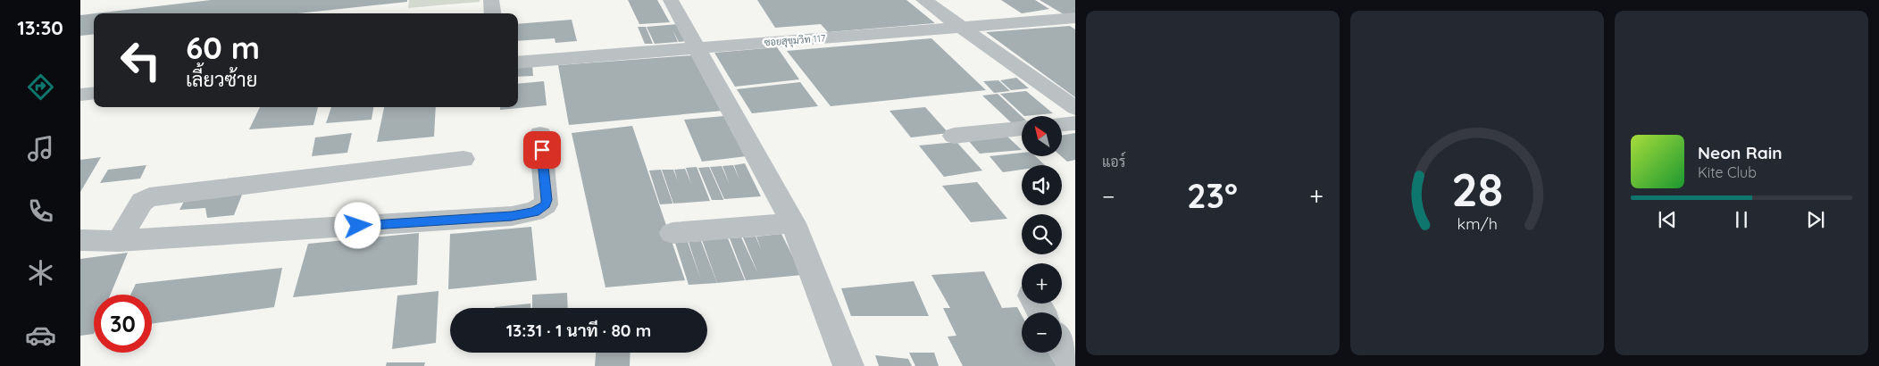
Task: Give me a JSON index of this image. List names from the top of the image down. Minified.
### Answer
{"streets":{"street":["ซอยสุขุมวิท 117"]},"north":"top left","page":{"tabs":"13:30","tile":"แอร์","turn":["60 m","เลี้ยวซ้าย"],"map_buttons":["+","−"],"song":["Neon Rain","Kite Club"],"heat":["−","23°","+"],"limit":"30","trip":"13:31 · 1 นาที · 80 m","gauge":["28","km/h"]}}
